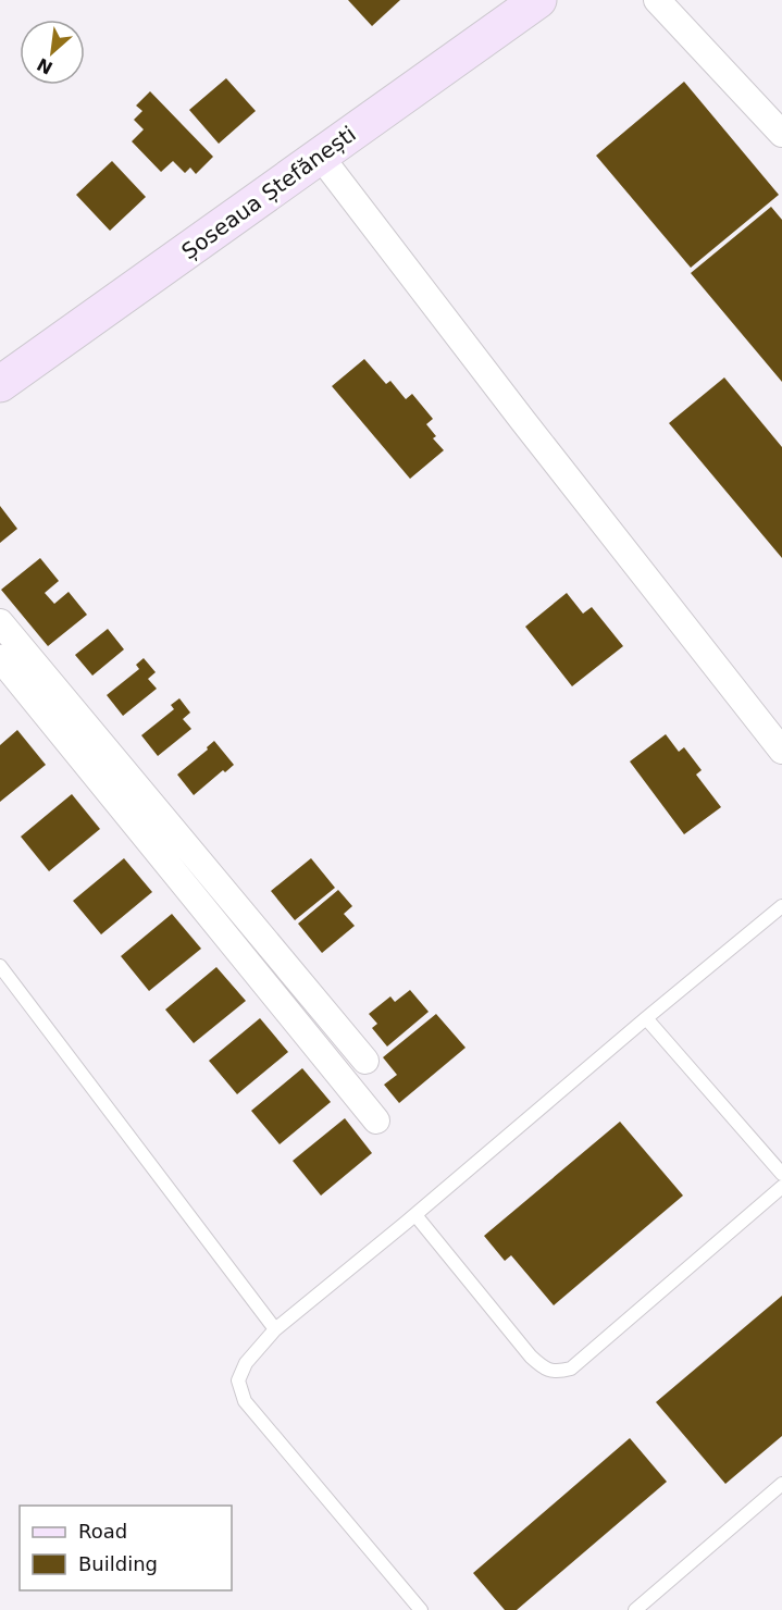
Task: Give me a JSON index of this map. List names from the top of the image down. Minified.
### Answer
{"streets":{"main road":["Șoseaua Ștefănești"]},"legend":["Road","Building"],"north":"bottom left"}
